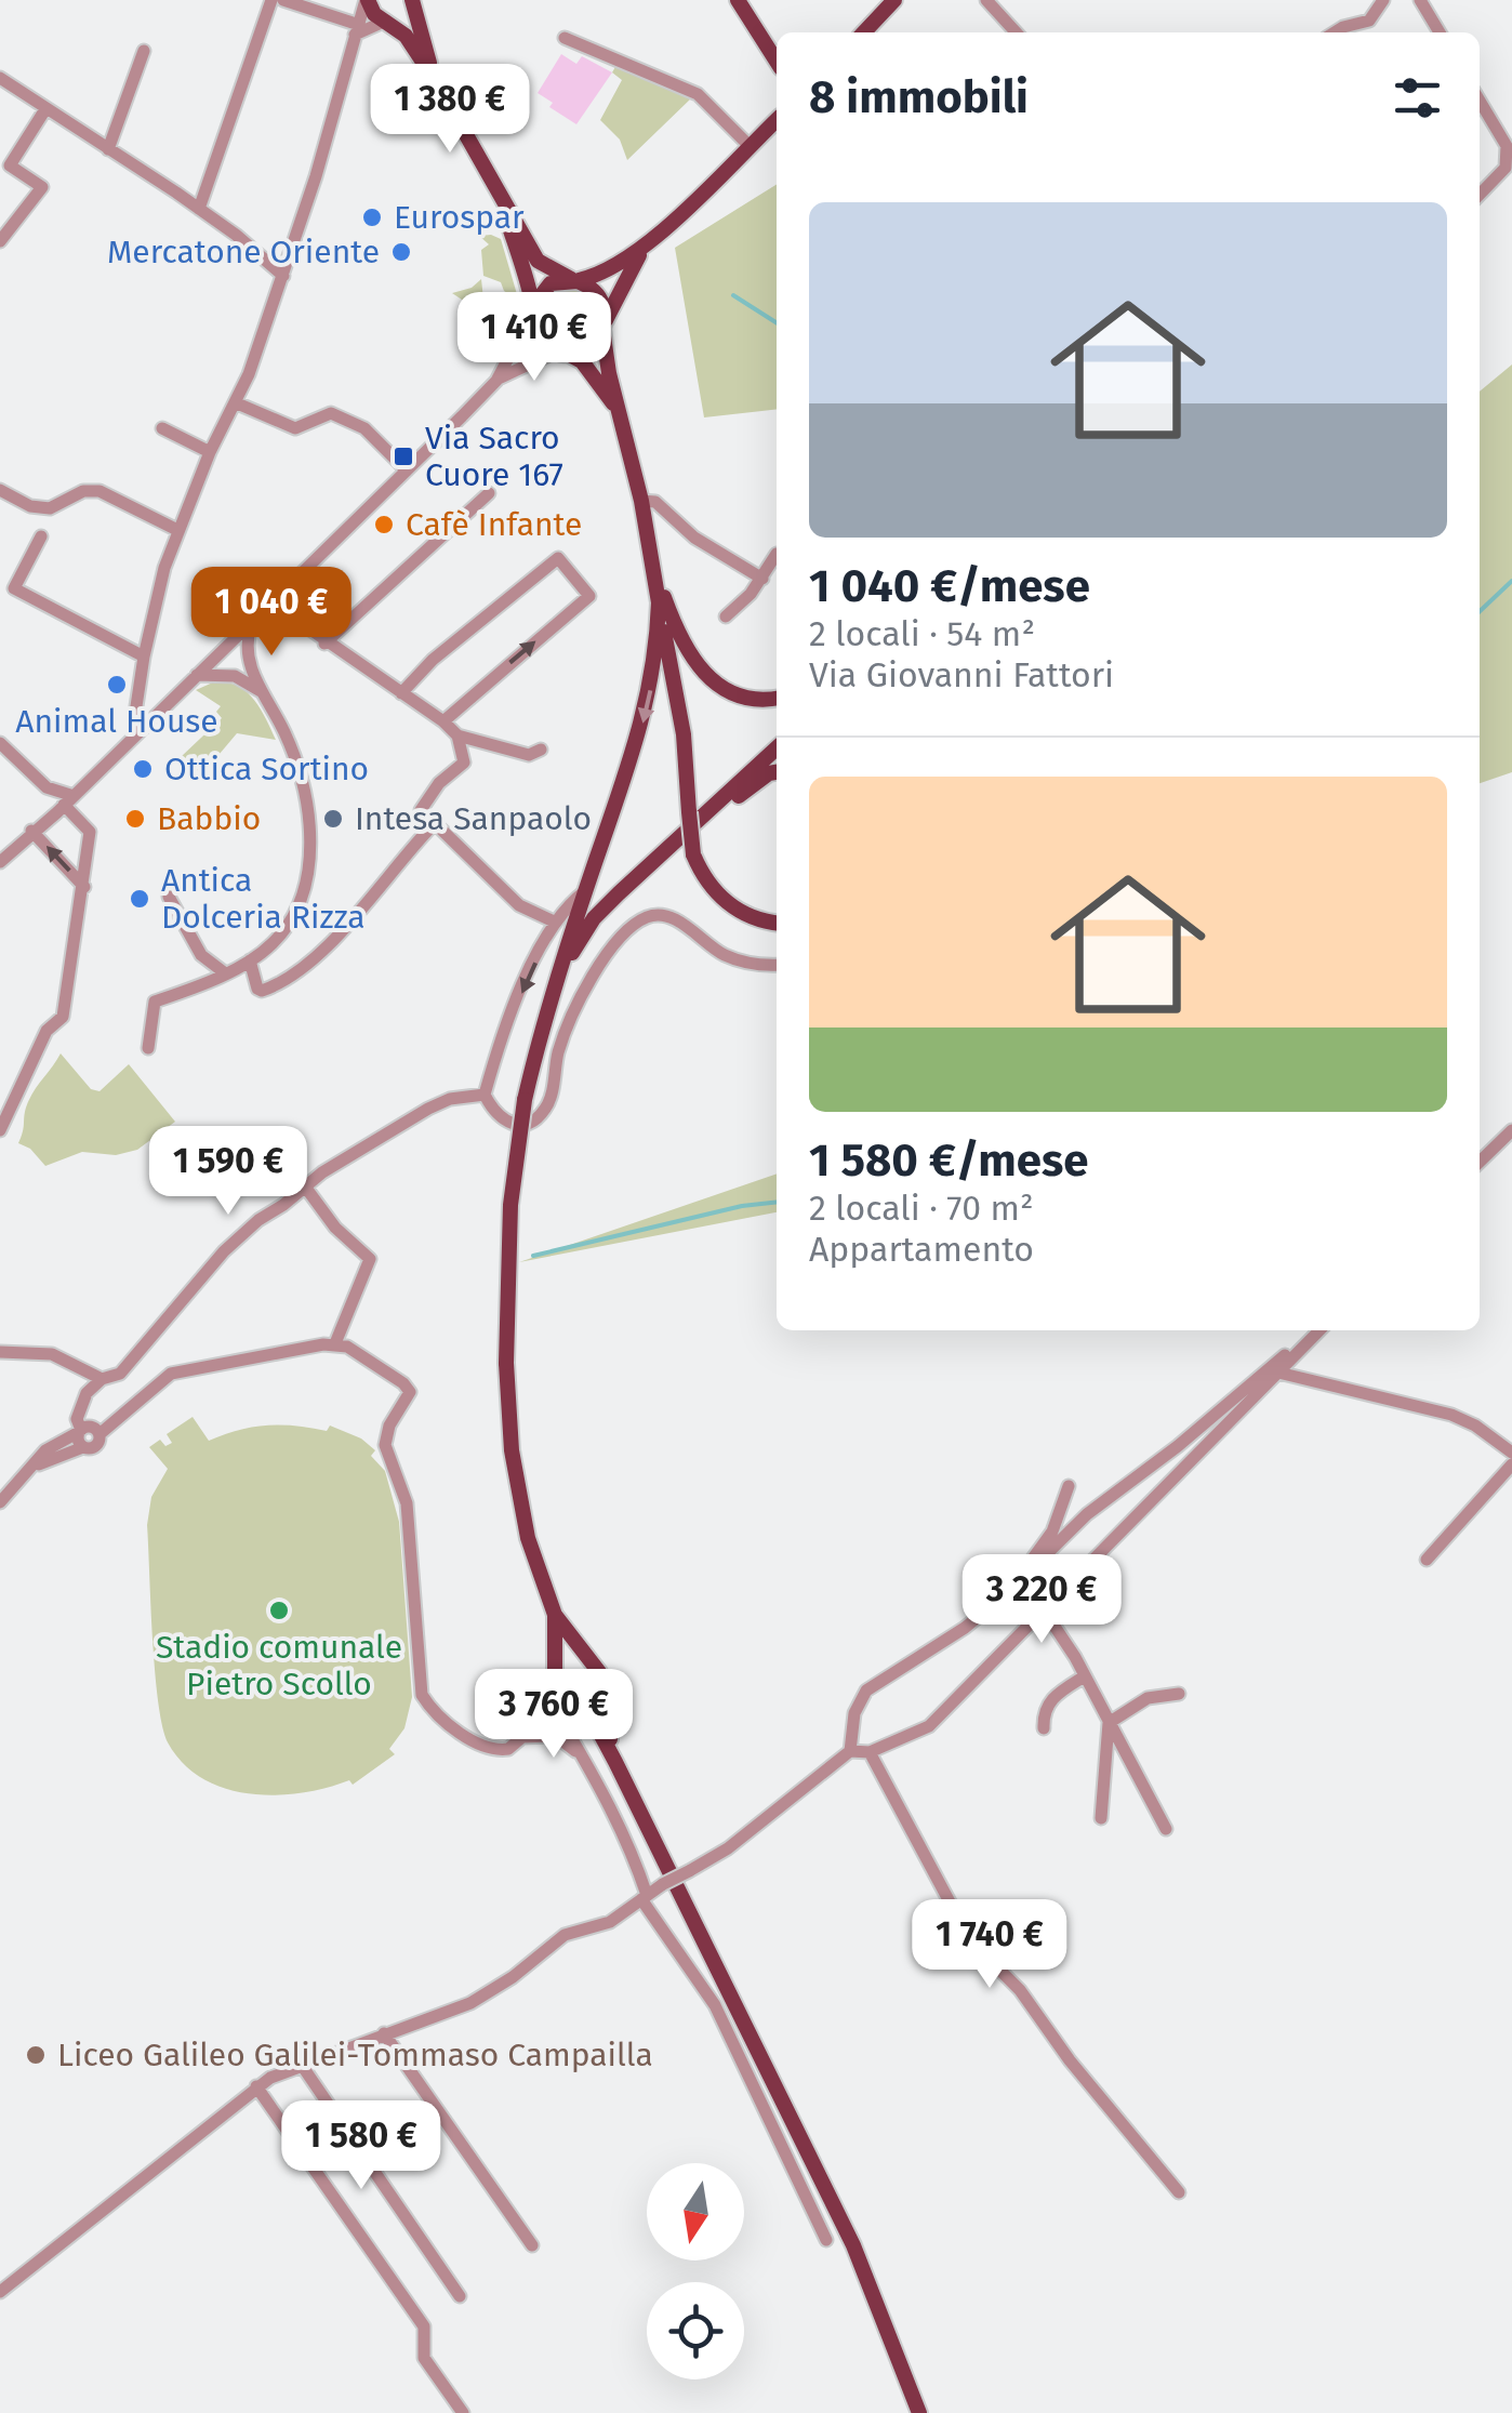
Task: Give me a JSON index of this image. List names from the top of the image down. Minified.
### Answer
{"places":{"other":["Eurospar","Mercatone Oriente","Cafè Infante","Animal House","Ottica Sortino","Babbio","Intesa Sanpaolo","Antica Dolceria Rizza","Stadio comunale Pietro Scollo","Liceo Galileo Galilei-Tommaso Campailla"],"transit":["Via Sacro Cuore 167"]},"north":"bottom","page":{"heading":"8 immobili","price":["1 380 €","1 410 €","1 040 €","1 590 €","3 220 €","3 760 €","1 740 €","1 580 €"],"list":[{"name":"1 040 €/mese","note":"2 locali · 54 m² · Via Giovanni Fattori"},{"name":"1 580 €/mese","note":"2 locali · 70 m² · Appartamento"}]}}
